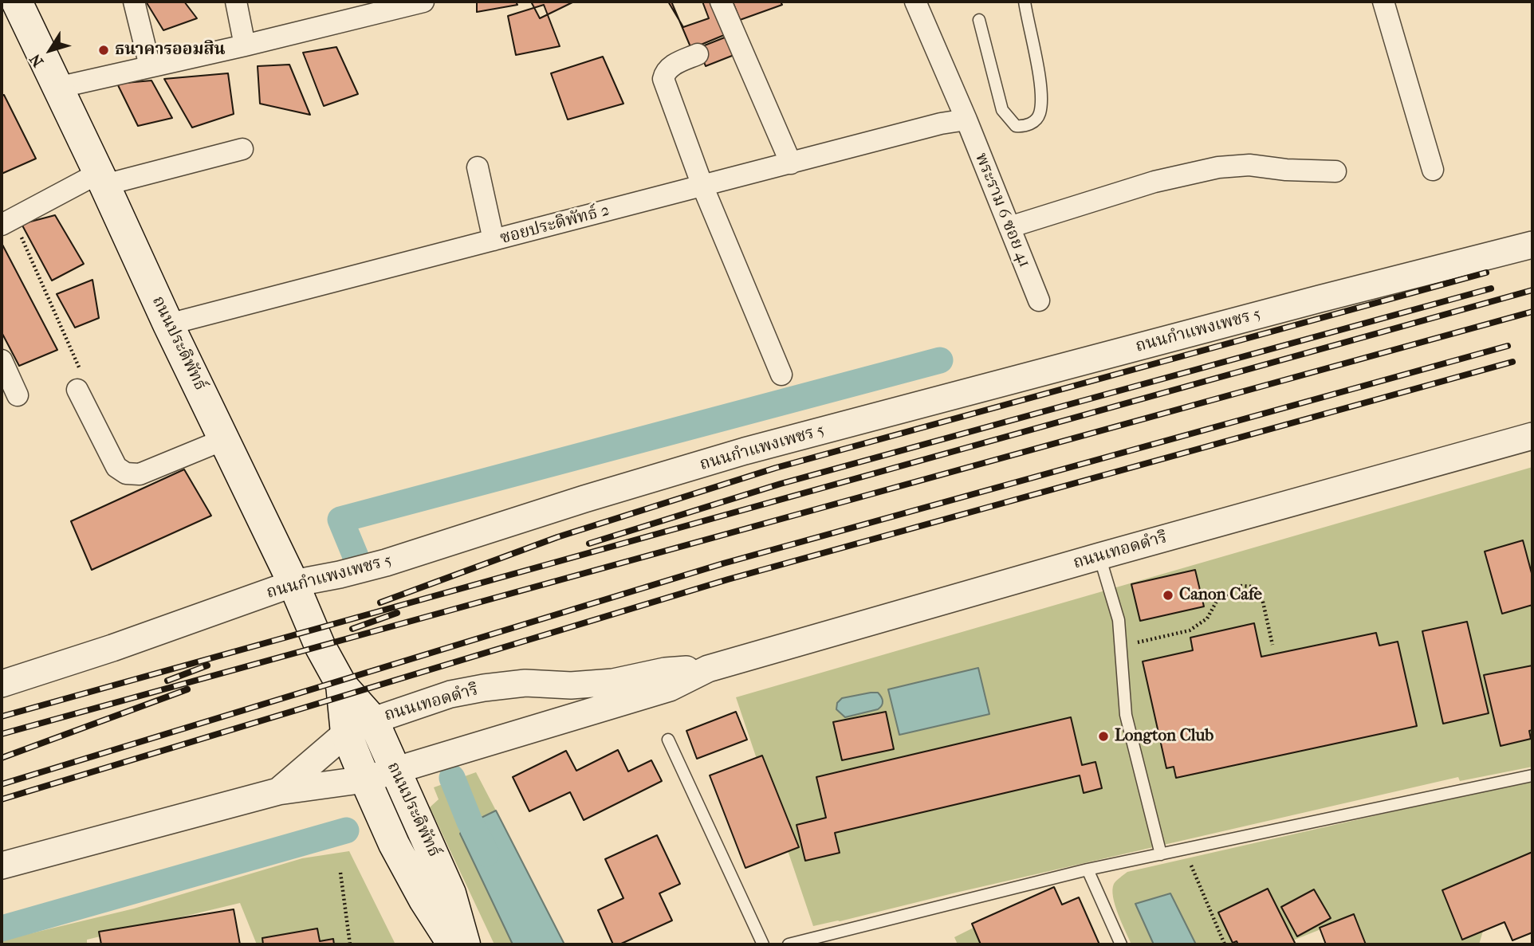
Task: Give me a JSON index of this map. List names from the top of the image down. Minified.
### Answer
{"streets":{"main road":["ถนนประดิพัทธ์"],"street":["พระราม 6 ซอย 41","ซอยประดิพัทธ์ 2","ถนนกำแพงเพชร 5","ถนนเทอดดำริ"]},"crossings":[["พระราม 6 ซอย 41","ซอยประดิพัทธ์ 2"],["ซอยประดิพัทธ์ 2","ถนนประดิพัทธ์"],["ถนนกำแพงเพชร 5","ถนนประดิพัทธ์"],["ถนนประดิพัทธ์","ถนนเทอดดำริ"]],"places":["ธนาคารออมสิน","Canon Cafe","Longton Club"],"north":"bottom left"}
